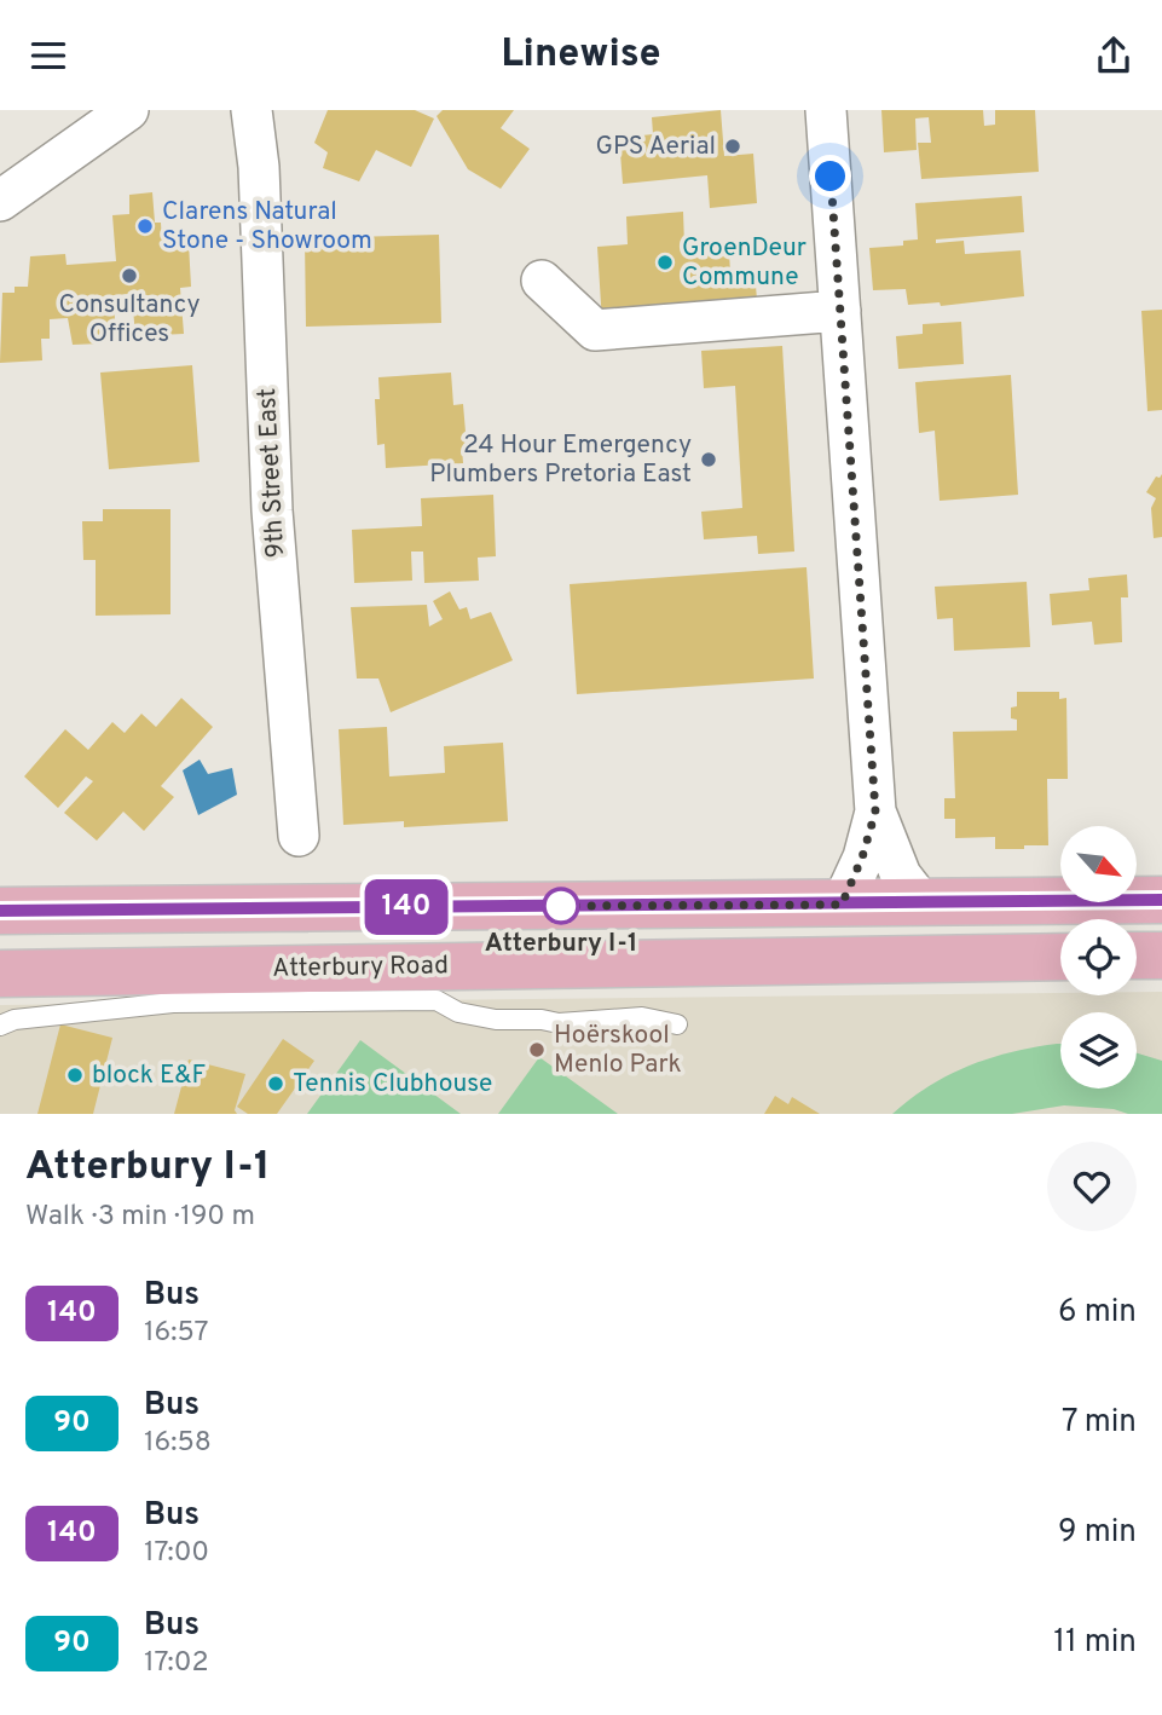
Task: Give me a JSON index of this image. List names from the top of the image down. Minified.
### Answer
{"streets":{"main road":["Atterbury Road"],"street":["9th Street East"]},"places":["GPS Aerial","Clarens Natural Stone - Showroom","GroenDeur Commune","Consultancy Offices","24 Hour Emergency Plumbers Pretoria East","Atterbury I-1","Hoërskool Menlo Park","block E&F","Tennis Clubhouse"],"lines":["bus line 140"],"north":"bottom right","page":{"header":"Linewise","on_map":"140","heading":["Atterbury I-1","Walk · 3 min · 190 m"],"list":[{"mark":"140","name":"Bus","note":"16:57","value":"6 min"},{"mark":"90","name":"Bus","note":"16:58","value":"7 min"},{"mark":"140","name":"Bus","note":"17:00","value":"9 min"},{"mark":"90","name":"Bus","note":"17:02","value":"11 min"}]}}
